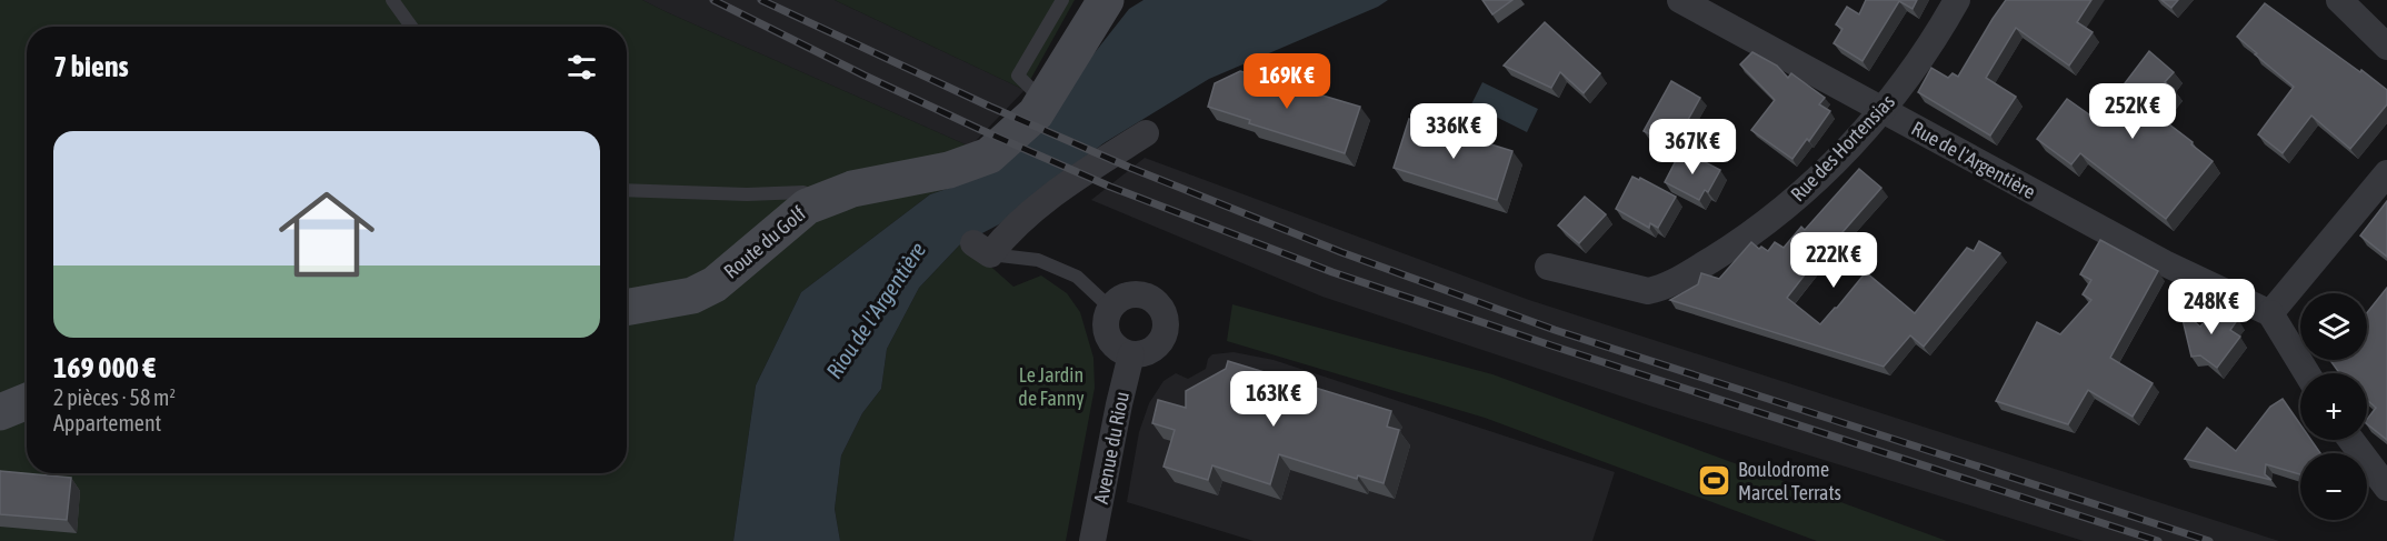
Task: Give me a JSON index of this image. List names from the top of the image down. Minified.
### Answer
{"streets":{"street":["Rue des Hortensias","Rue de l'Argentière","Route du Golf","Avenue du Riou"]},"crossings":[["Rue des Hortensias","Rue de l'Argentière"]],"water":["Riou de l'Argentière"],"parks":["Le Jardin de Fanny"],"places":{"sports":["Boulodrome Marcel Terrats"]},"page":{"heading":"7 biens","price":["169K €","252K €","336K €","367K €","222K €","248K €","163K €"],"list":[{"name":"169 000 €","note":"2 pièces · 58 m² · Appartement"}],"map_buttons":["+","−"]}}
